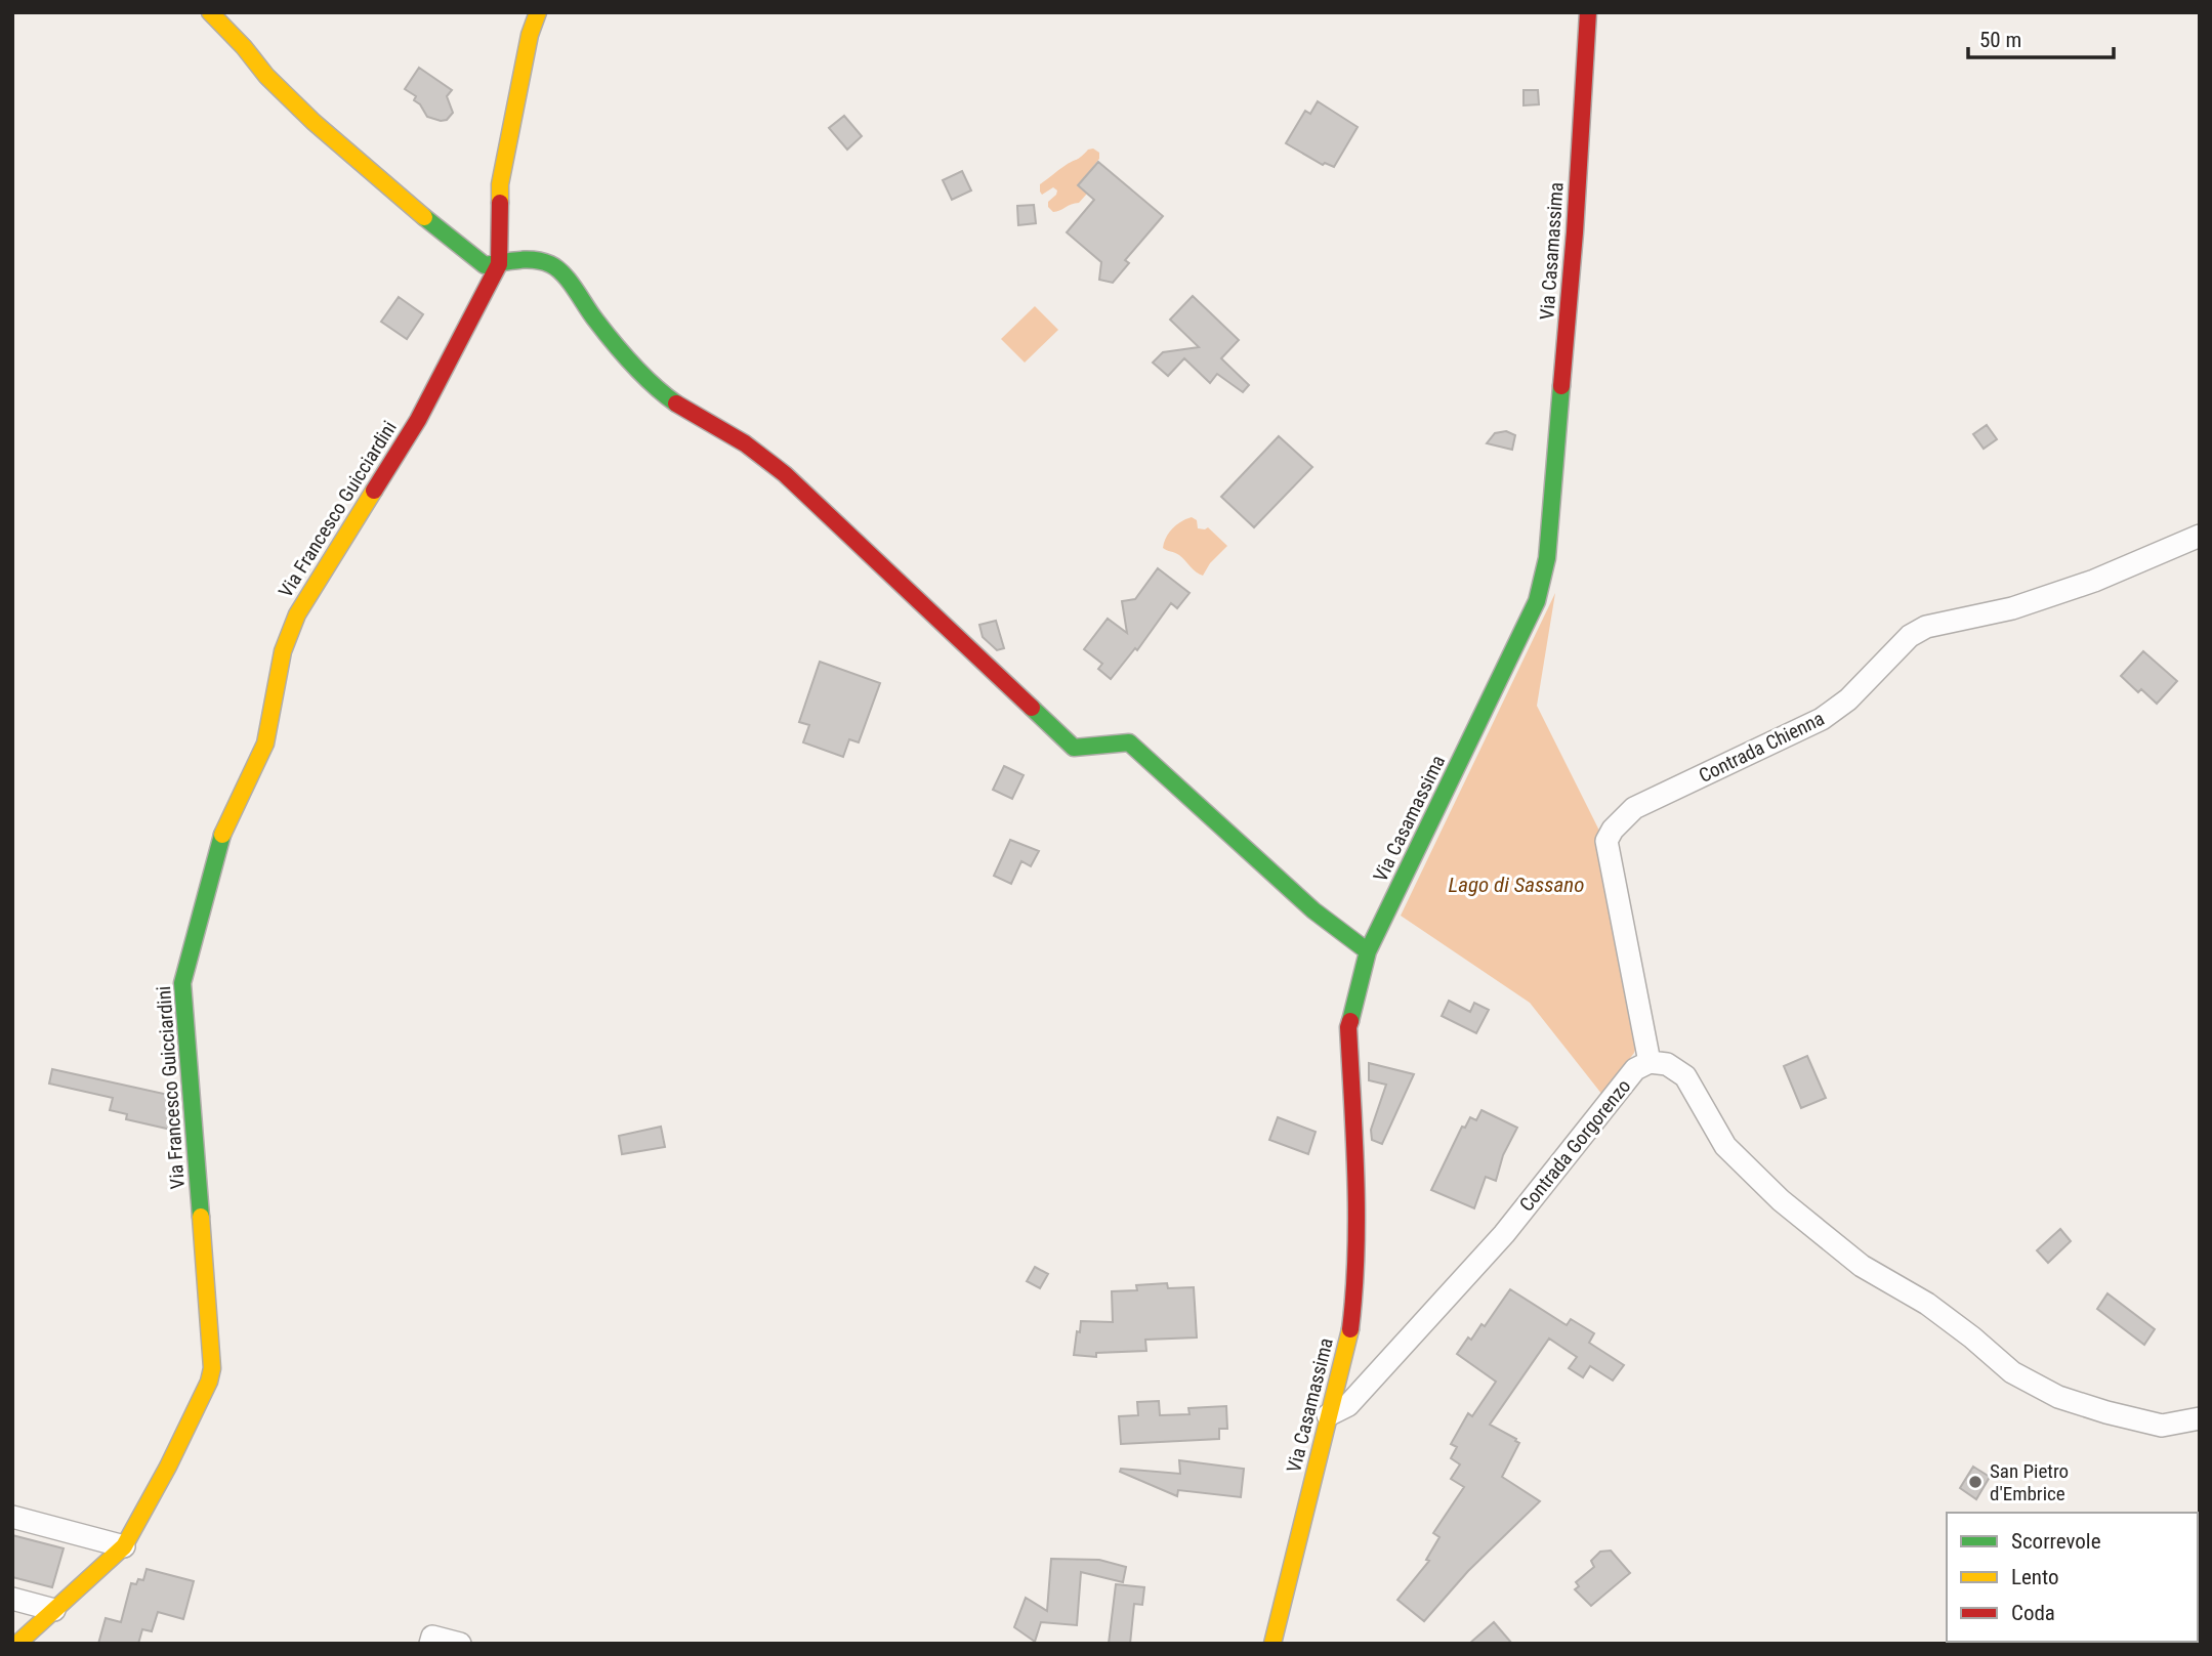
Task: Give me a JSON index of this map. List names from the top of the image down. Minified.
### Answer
{"streets":{"street":["Via Casamassima","Via Francesco Guicciardini","Contrada Chienna","Contrada Gorgorenzo"]},"crossings":[["Via Casamassima","Contrada Gorgorenzo"],["Contrada Chienna","Contrada Gorgorenzo"]],"water":["Lago di Sassano"],"places":["San Pietro d'Embrice"],"legend":["Scorrevole","Lento","Coda"],"scale_bar":"50 m"}
